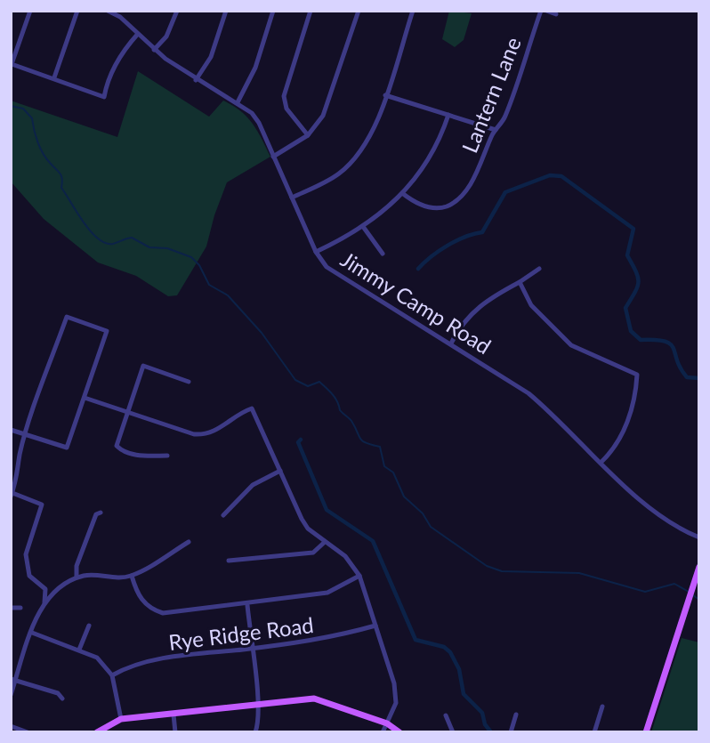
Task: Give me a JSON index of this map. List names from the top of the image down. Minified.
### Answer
{"streets":{"street":["Lantern Lane","Jimmy Camp Road","Rye Ridge Road"]}}
